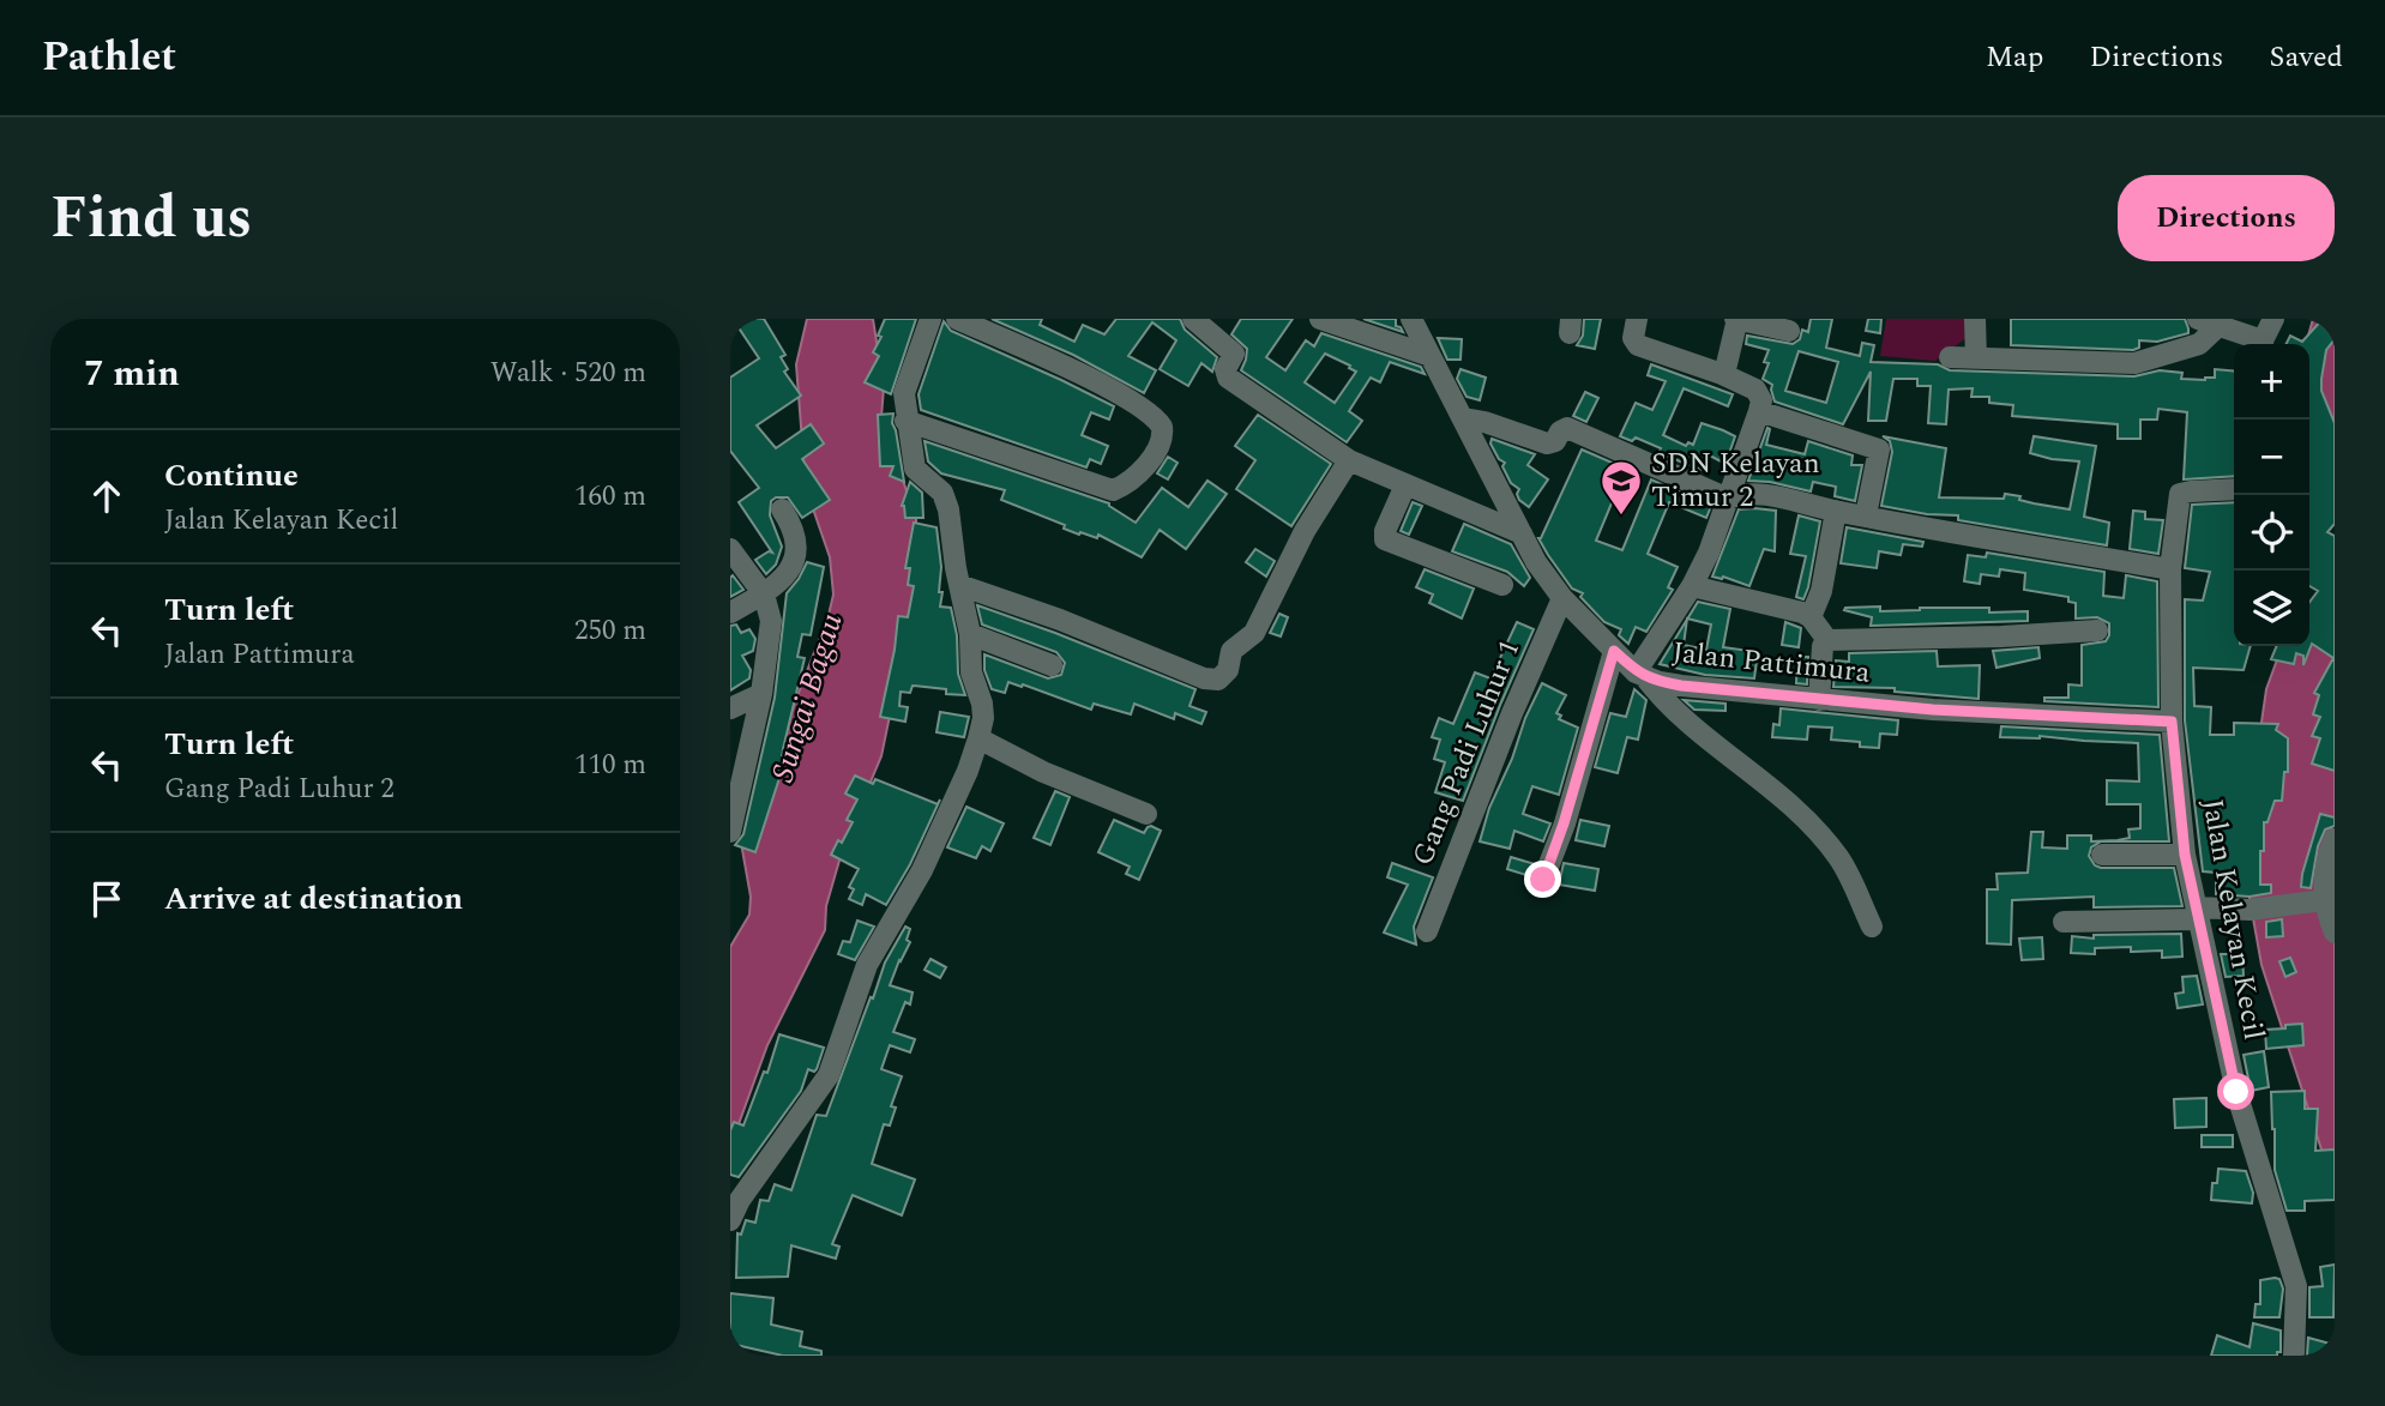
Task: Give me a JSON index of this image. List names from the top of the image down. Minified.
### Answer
{"streets":{"street":["Jalan Pattimura","Gang Padi Luhur 1","Jalan Kelayan Kecil"]},"crossings":[["Jalan Pattimura","Gang Padi Luhur 1"],["Jalan Pattimura","Jalan Kelayan Kecil"]],"water":["Sungai Bagau"],"places":{"school or university":["SDN Kelayan Timur 2"]},"page":{"header":"Pathlet","nav":["Map","Directions","Saved"],"title":"Find us","buttons":"Directions","heading":["7 min","Walk · 520 m"],"map_buttons":["+","−"],"list":[["Continue","Jalan Kelayan Kecil","160 m"],["Turn left","Jalan Pattimura","250 m"],["Turn left","Gang Padi Luhur 2","110 m"],"Arrive at destination"]}}
